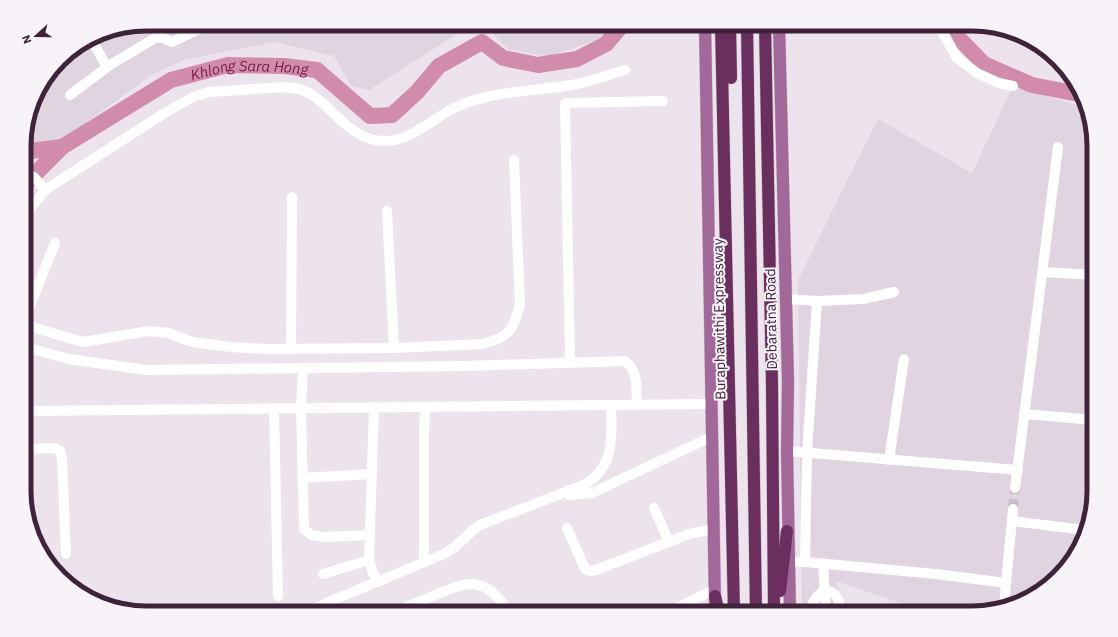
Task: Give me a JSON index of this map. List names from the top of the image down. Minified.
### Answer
{"streets":{"highway":["Buraphawithi Expressway","Debaratna Road"]},"water":["Khlong Sara Hong"],"north":"left"}
